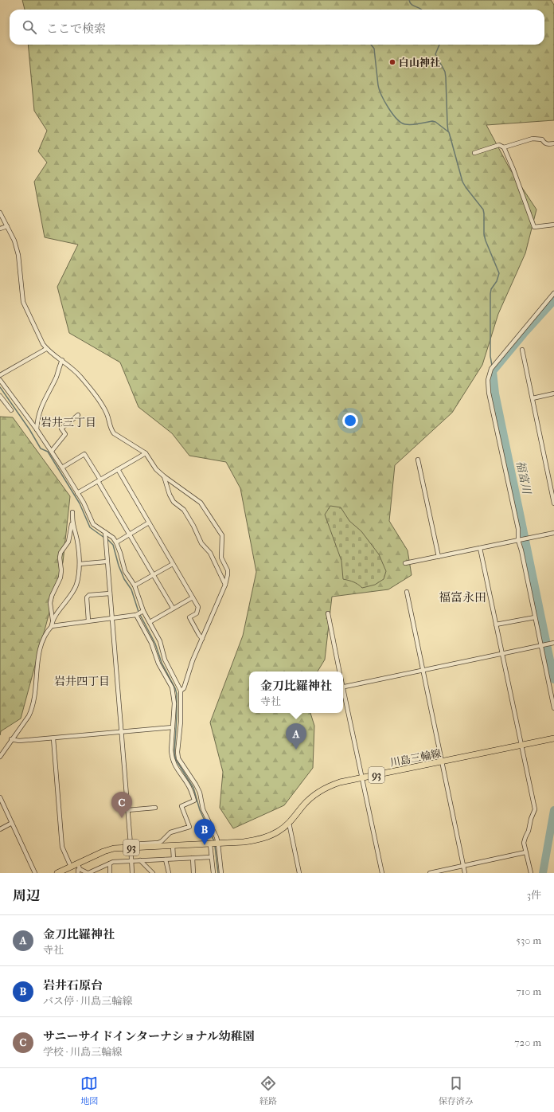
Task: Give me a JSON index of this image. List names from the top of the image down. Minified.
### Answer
{"streets":{"main road":["川島三輪線","93"]},"districts":["岩井三丁目","福富永田","岩井四丁目"],"water":["福富川"],"places":["白山神社"],"page":{"search":"ここで検索","popup":["金刀比羅神社","寺社"],"pins":["A","C","B"],"heading":["周辺","3件"],"list":[{"mark":"A","name":"金刀比羅神社","note":"寺社","value":"530 m"},{"mark":"B","name":"岩井石原台","note":"バス停 · 川島三輪線","value":"710 m"},{"mark":"C","name":"サニーサイドインターナショナル幼稚園","note":"学校 · 川島三輪線","value":"720 m"}],"nav":["地図","経路","保存済み"]}}
